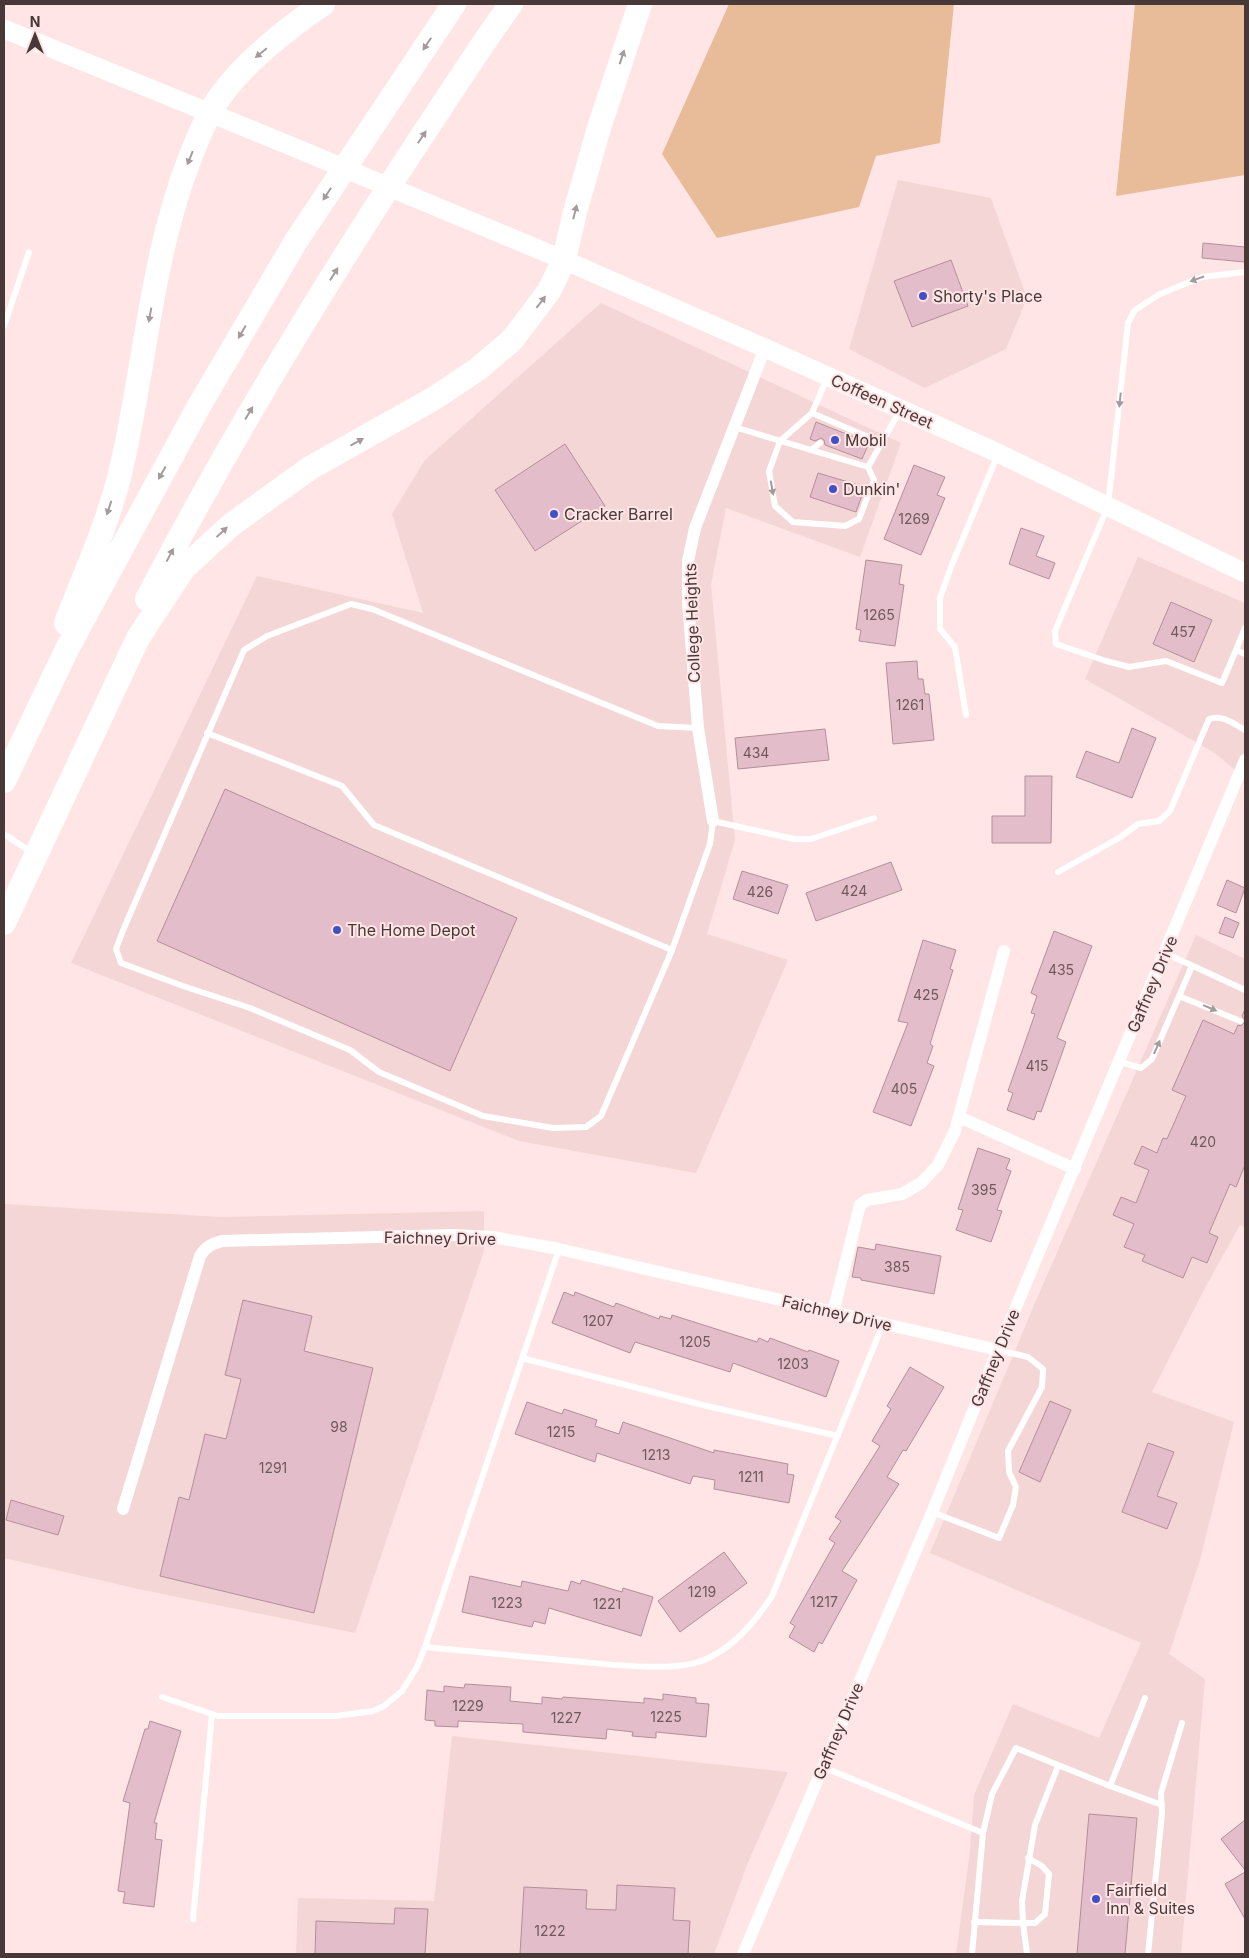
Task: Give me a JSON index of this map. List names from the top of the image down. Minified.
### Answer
{"streets":{"main road":["Coffeen Street"],"street":["College Heights","Gaffney Drive","Faichney Drive"]},"crossings":[["Coffeen Street","College Heights"],["Gaffney Drive","Faichney Drive"]],"places":["Shorty's Place","Mobil","Dunkin'","Cracker Barrel","The Home Depot","Fairfield Inn & Suites"],"house_numbers":["1269","1265","457","1261","434","424","426","435","425","415","405","420","395","385","1207","1205","1203","98","1215","1213","1291","1211","1219","1217","1223","1221","1229","1225","1227","1222"],"north":"top"}
